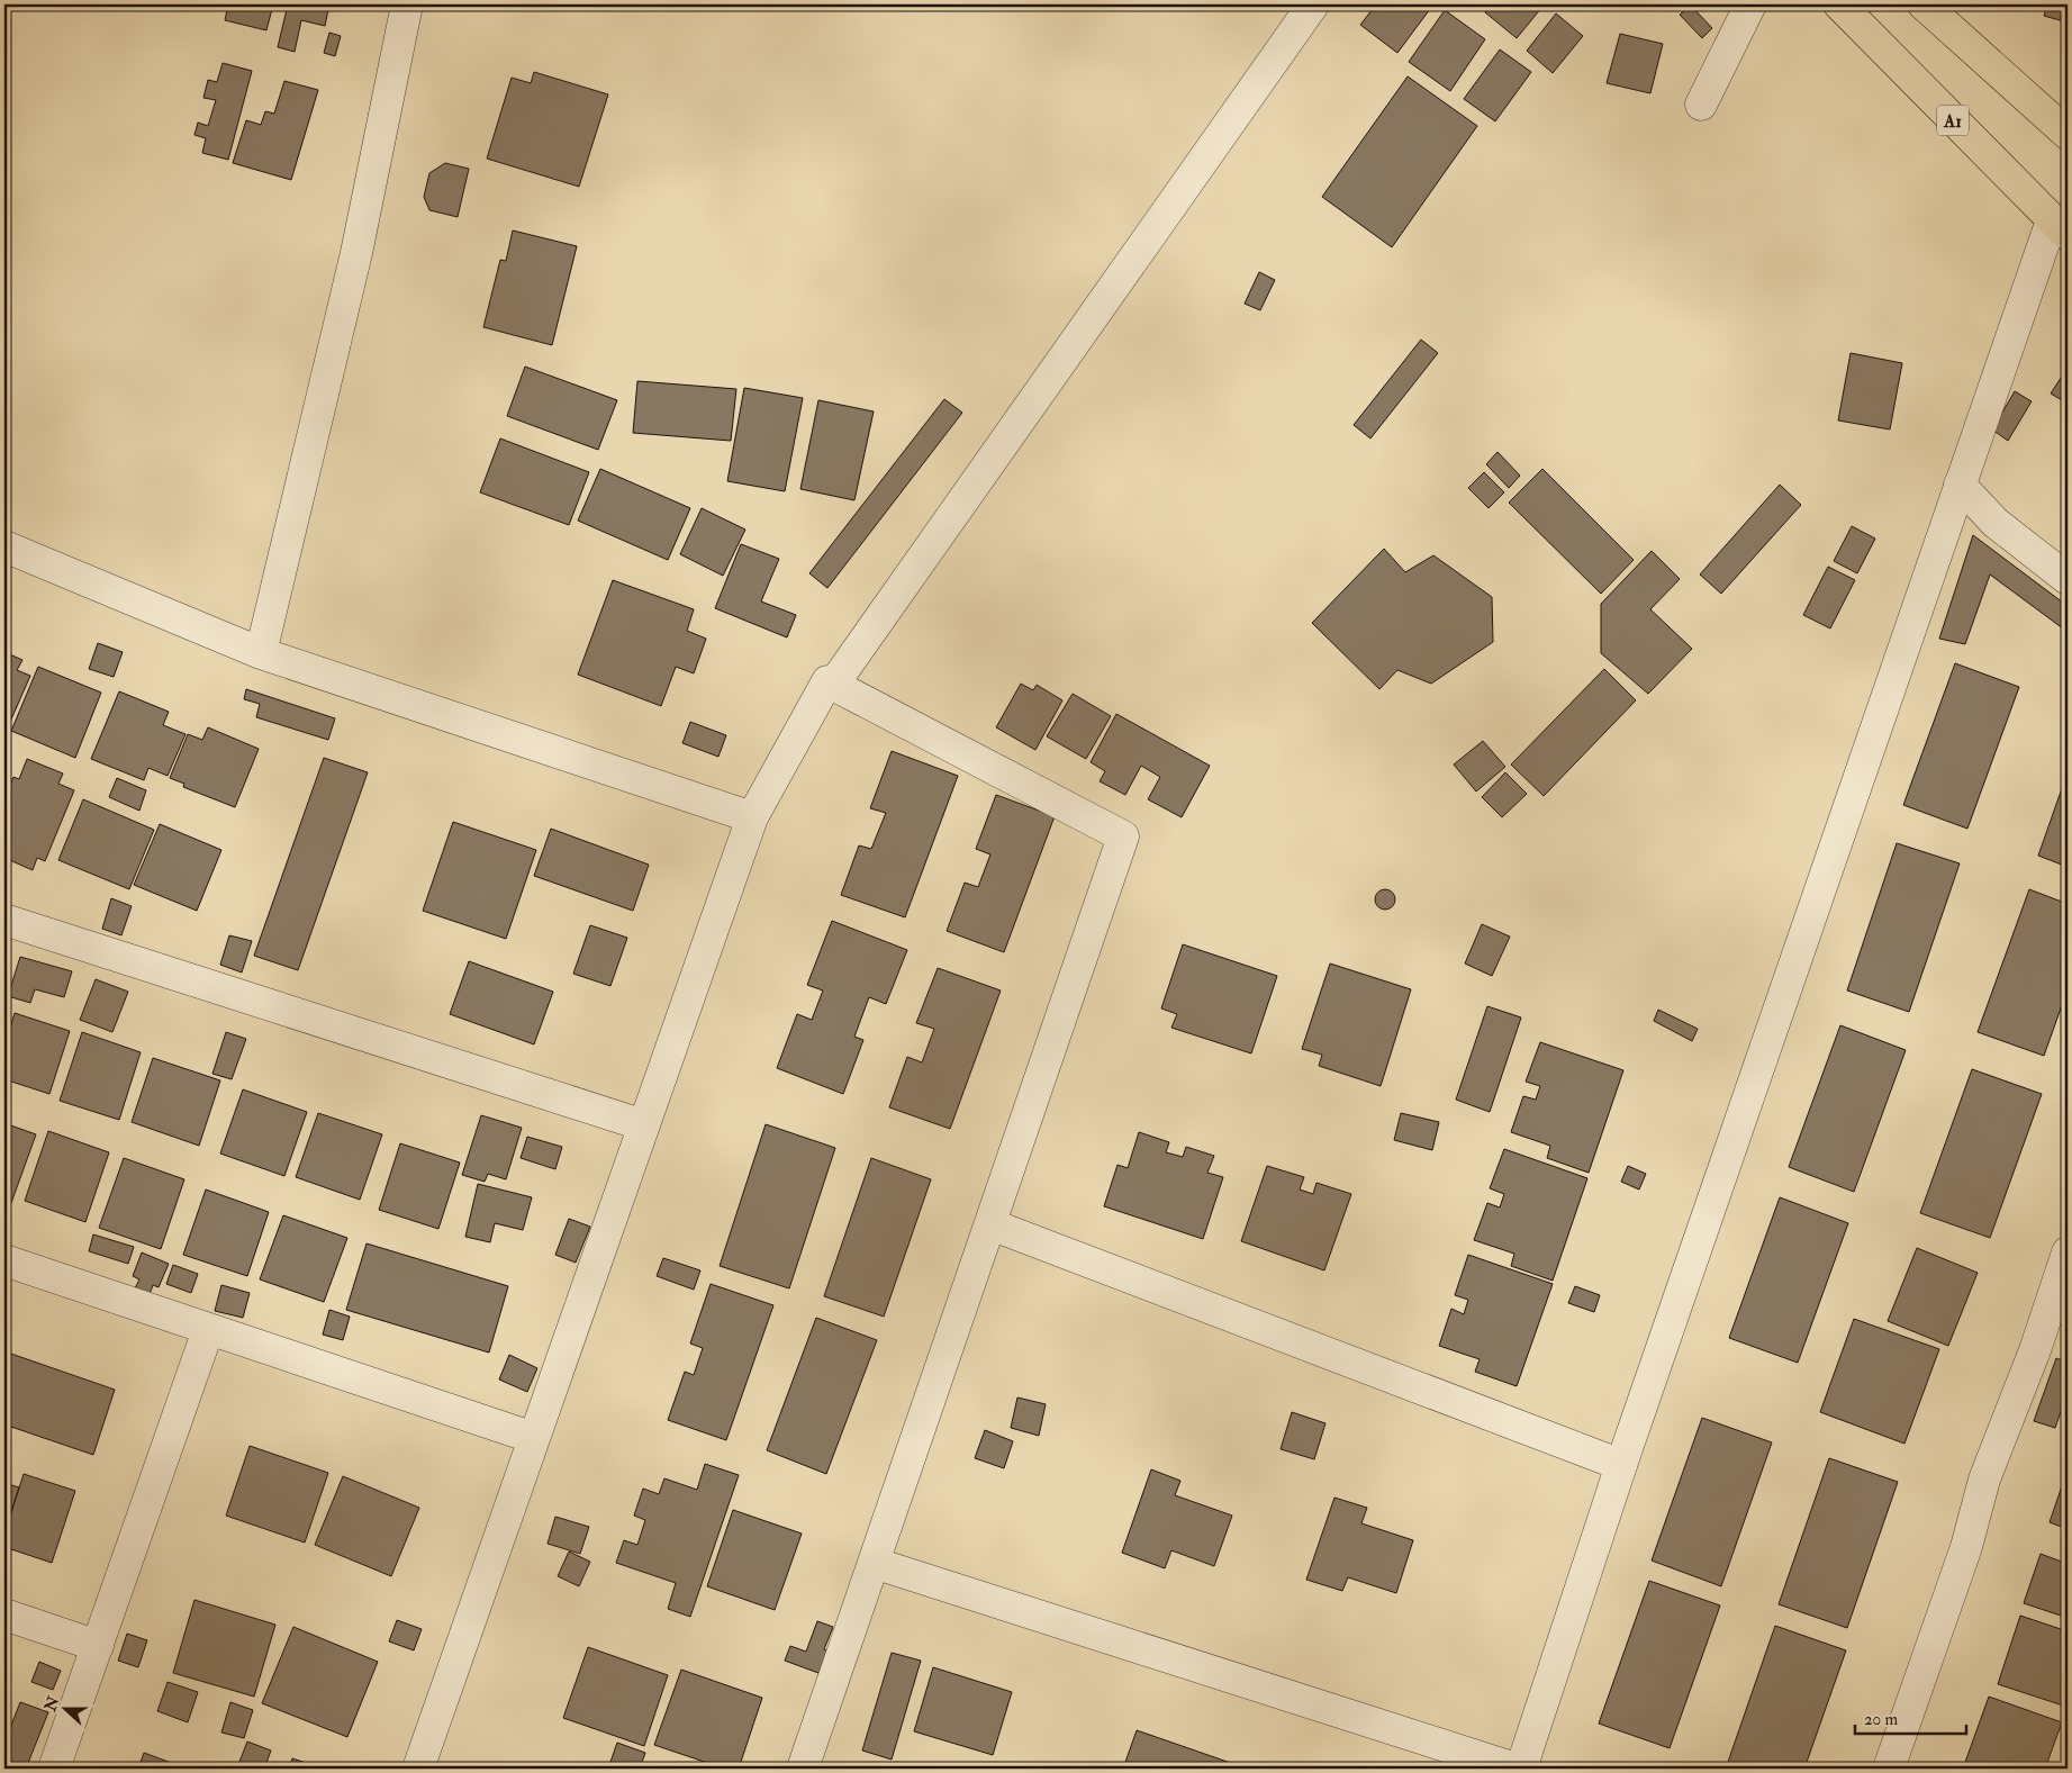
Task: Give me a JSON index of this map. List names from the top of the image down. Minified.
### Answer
{"streets":{"highway":["A1"]},"scale_bar":"20 m","north":"left"}
